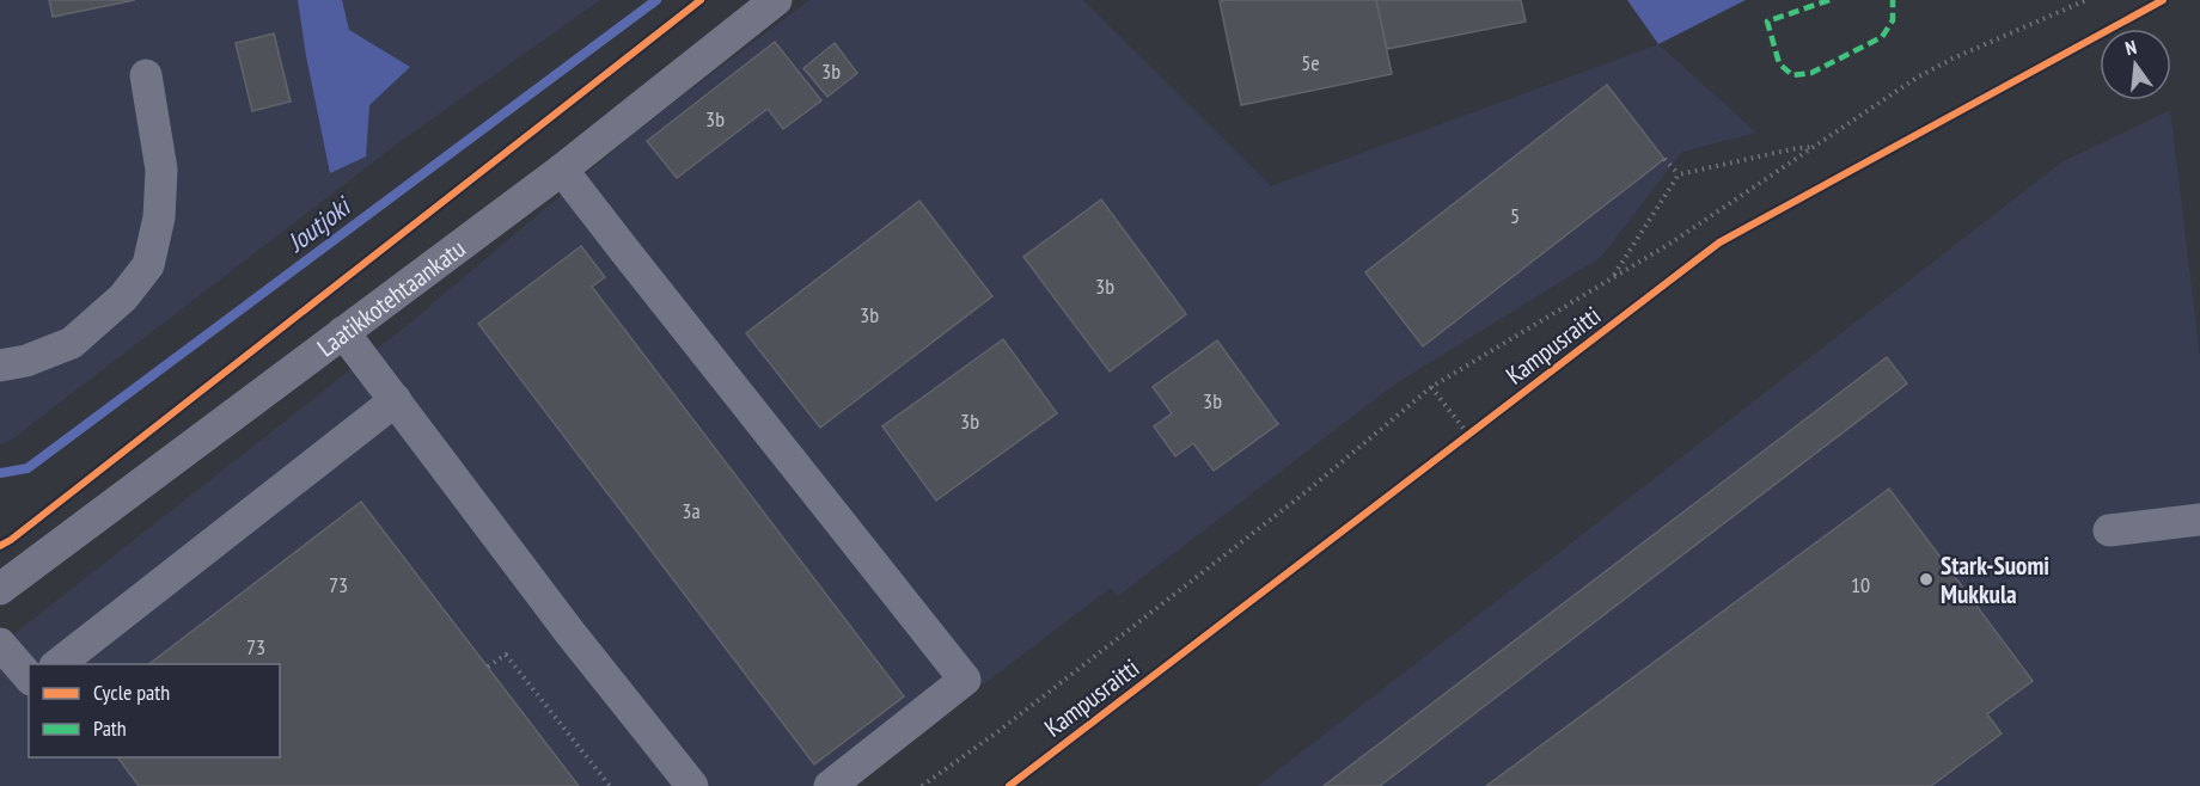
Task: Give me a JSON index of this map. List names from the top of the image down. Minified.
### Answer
{"streets":{"street":["Laatikkotehtaankatu"],"cycle path":["Kampusraitti"]},"water":["Joutjoki"],"places":["Stark-Suomi Mukkula"],"house_numbers":["5e","3b","3b","5","3b","3b","3b","3b","3a","73","10","73"],"legend":["Cycle path","Path"],"north":"top"}
